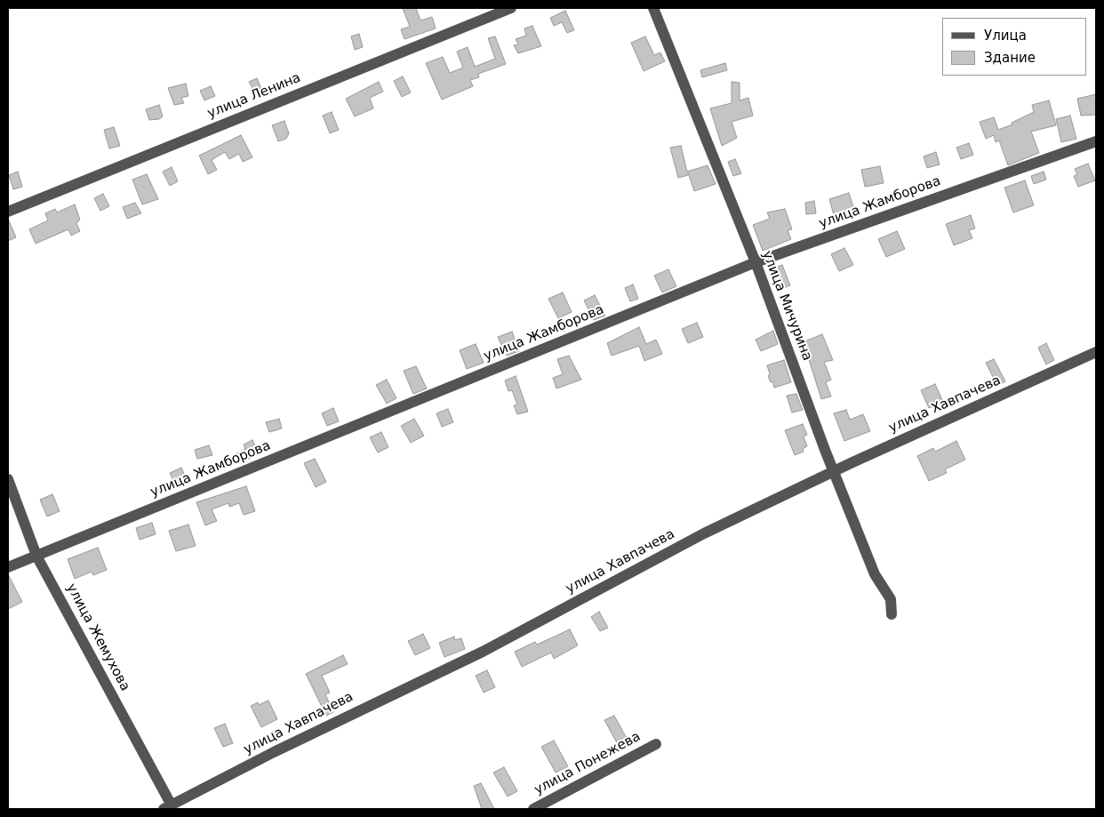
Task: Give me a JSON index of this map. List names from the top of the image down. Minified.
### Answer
{"streets":{"street":["улица Ленина","улица Жамборова","улица Мичурина","улица Хавпачева","улица Жемухова","улица Понежева"]},"crossings":[["улица Жамборова","улица Мичурина"],["улица Жамборова","улица Жемухова"],["улица Мичурина","улица Хавпачева"],["улица Хавпачева","улица Жемухова"]],"legend":["Улица","Здание"]}
